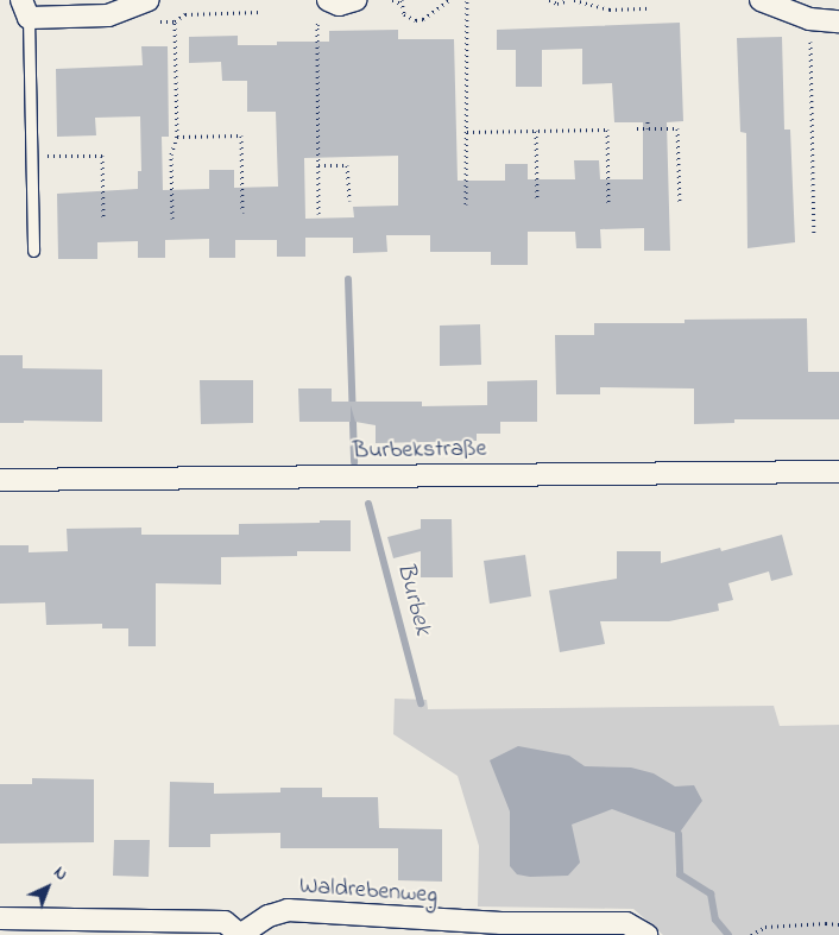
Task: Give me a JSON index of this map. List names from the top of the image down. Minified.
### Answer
{"streets":{"street":["Burbekstraße","Waldrebenweg"]},"water":["Burbek"],"north":"top right"}
